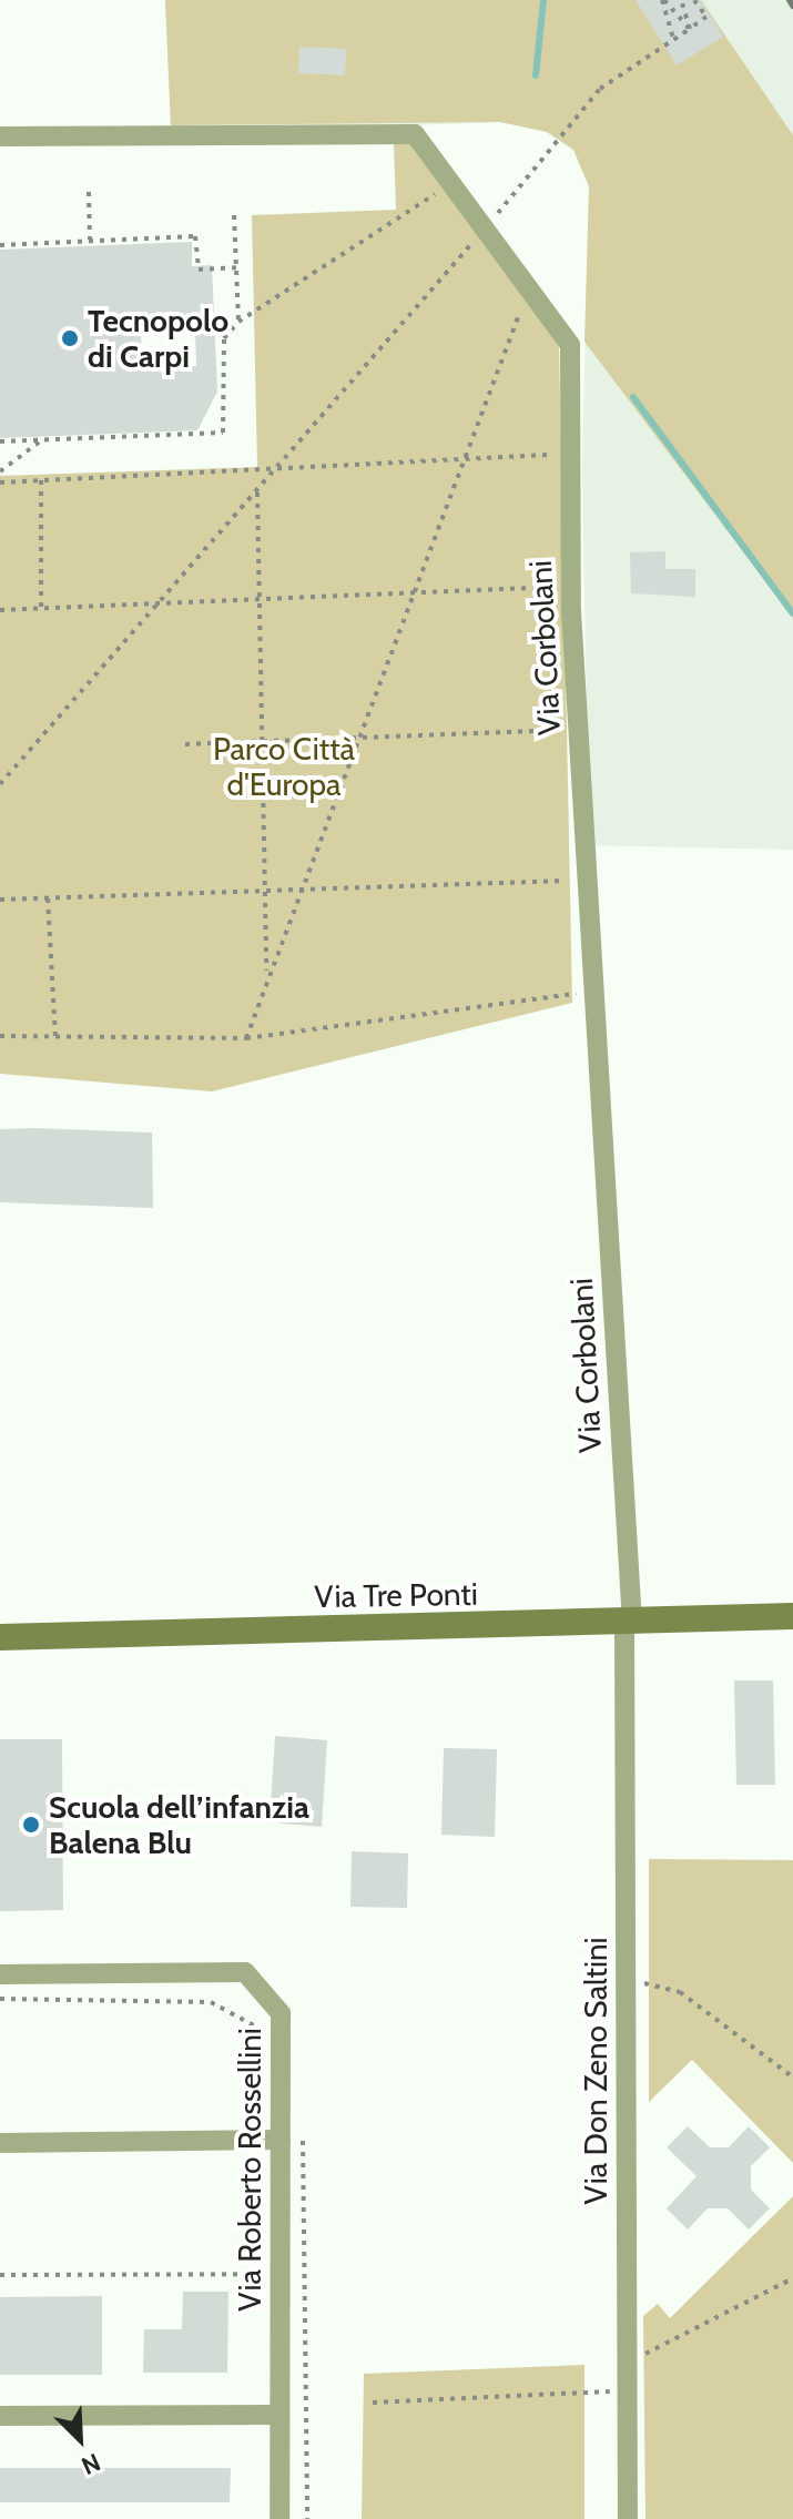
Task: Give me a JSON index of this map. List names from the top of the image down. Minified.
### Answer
{"streets":{"street":["Via Corbolani","Via Tre Ponti","Via Don Zeno Saltini","Via Roberto Rossellini"]},"crossings":[["Via Corbolani","Via Tre Ponti"],["Via Corbolani","Via Don Zeno Saltini"],["Via Tre Ponti","Via Don Zeno Saltini"]],"parks":["Parco Città d'Europa"],"places":["Tecnopolo di Carpi","Scuola dell’infanzia Balena Blu"],"north":"bottom right"}
